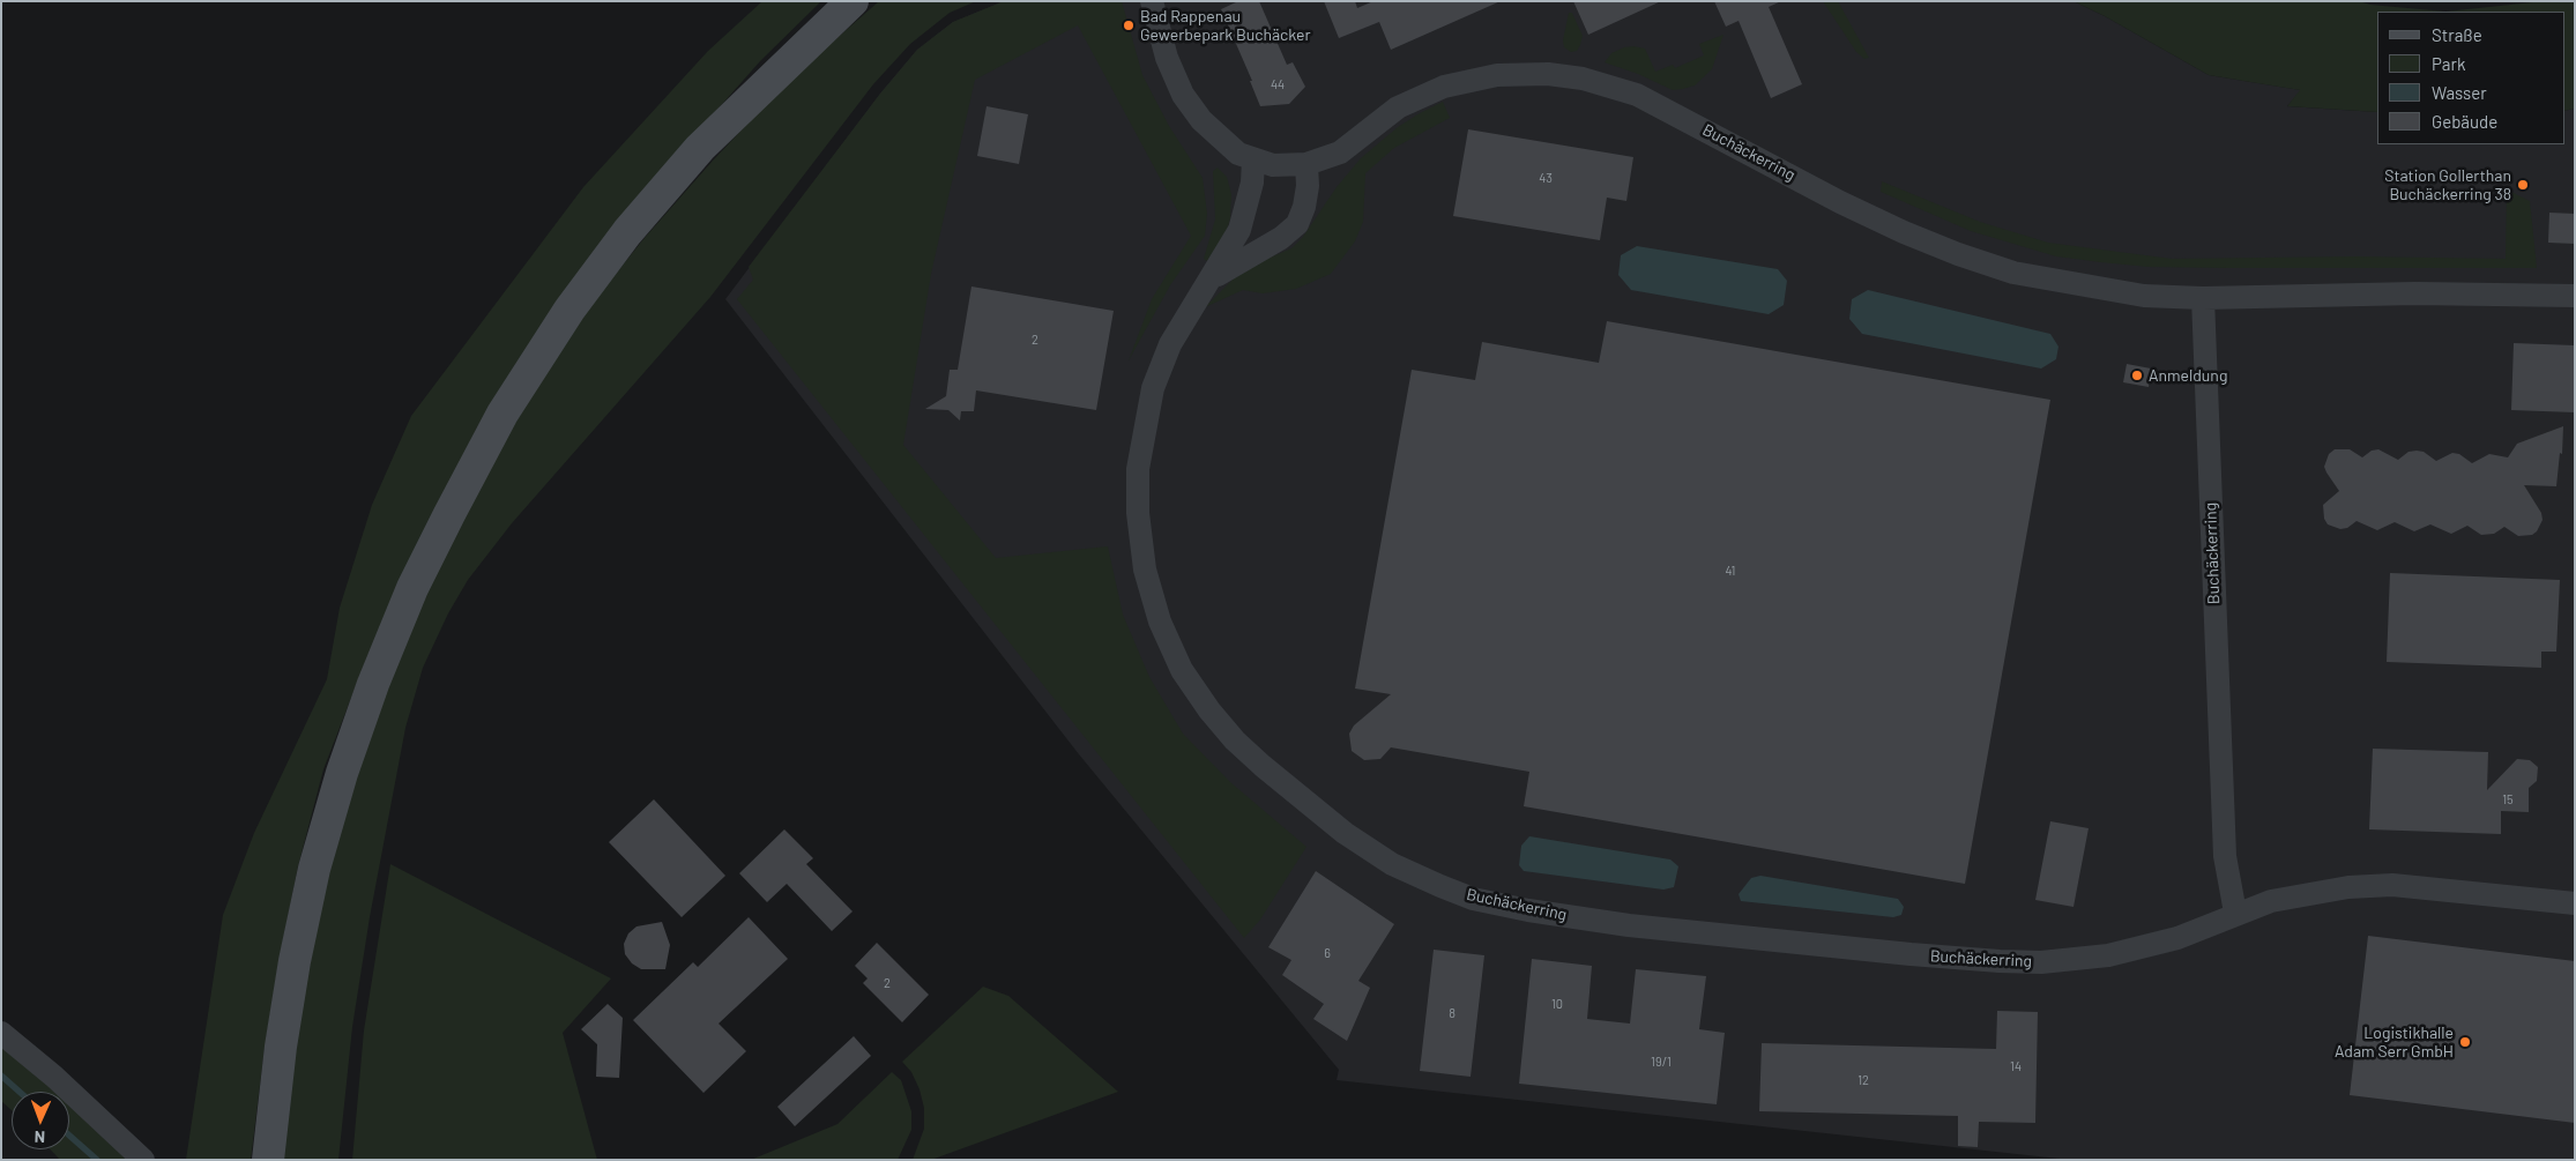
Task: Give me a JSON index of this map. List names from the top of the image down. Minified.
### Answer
{"streets":{"street":["Buchäckerring"]},"places":["Bad Rappenau Gewerbepark Buchäcker","Station Gollerthan Buchäckerring 38","Anmeldung","Logistikhalle Adam Serr GmbH"],"house_numbers":["44","43","2","41","15","6","2","10","8","19/1","14","12"],"legend":["Straße","Park","Wasser","Gebäude"],"north":"bottom"}
